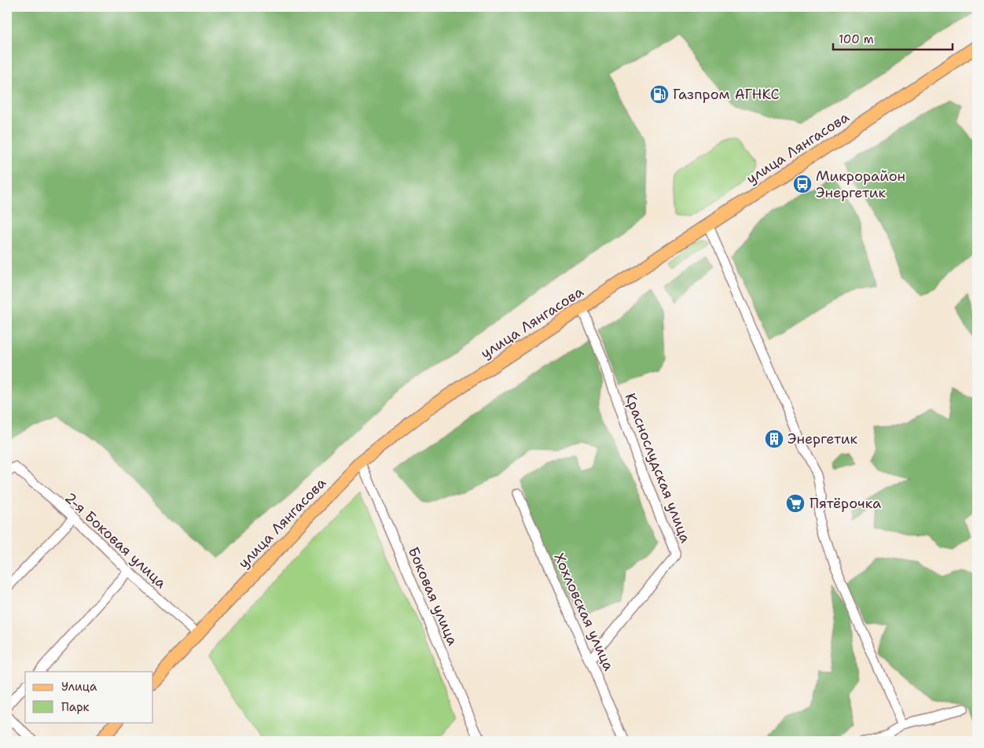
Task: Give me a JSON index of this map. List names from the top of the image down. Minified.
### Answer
{"streets":{"main road":["улица Лянгасова"],"street":["Краснослудская улица","2-я Боковая улица","Боковая улица","Хохловская улица"]},"crossings":[["улица Лянгасова","Краснослудская улица"],["улица Лянгасова","2-я Боковая улица"],["улица Лянгасова","Боковая улица"],["Краснослудская улица","Хохловская улица"]],"places":{"fuel station":["Газпром АГНКС"],"bus stop":["Микрорайон Энергетик"],"building":["Энергетик"],"supermarket":["Пятёрочка"]},"legend":["Улица","Парк"],"scale_bar":"100 m"}
